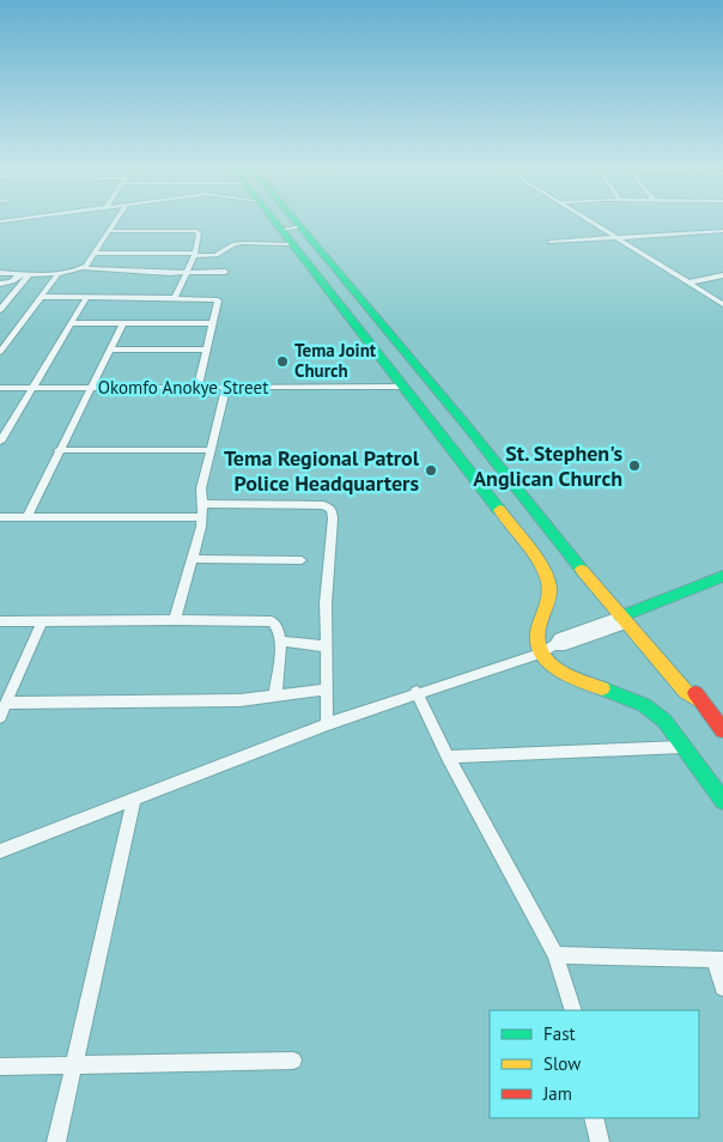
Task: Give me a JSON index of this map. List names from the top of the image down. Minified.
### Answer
{"streets":{"street":["Okomfo Anokye Street"]},"places":["Tema Joint Church","St. Stephen's Anglican Church","Tema Regional Patrol Police Headquarters"],"legend":["Fast","Slow","Jam"]}
